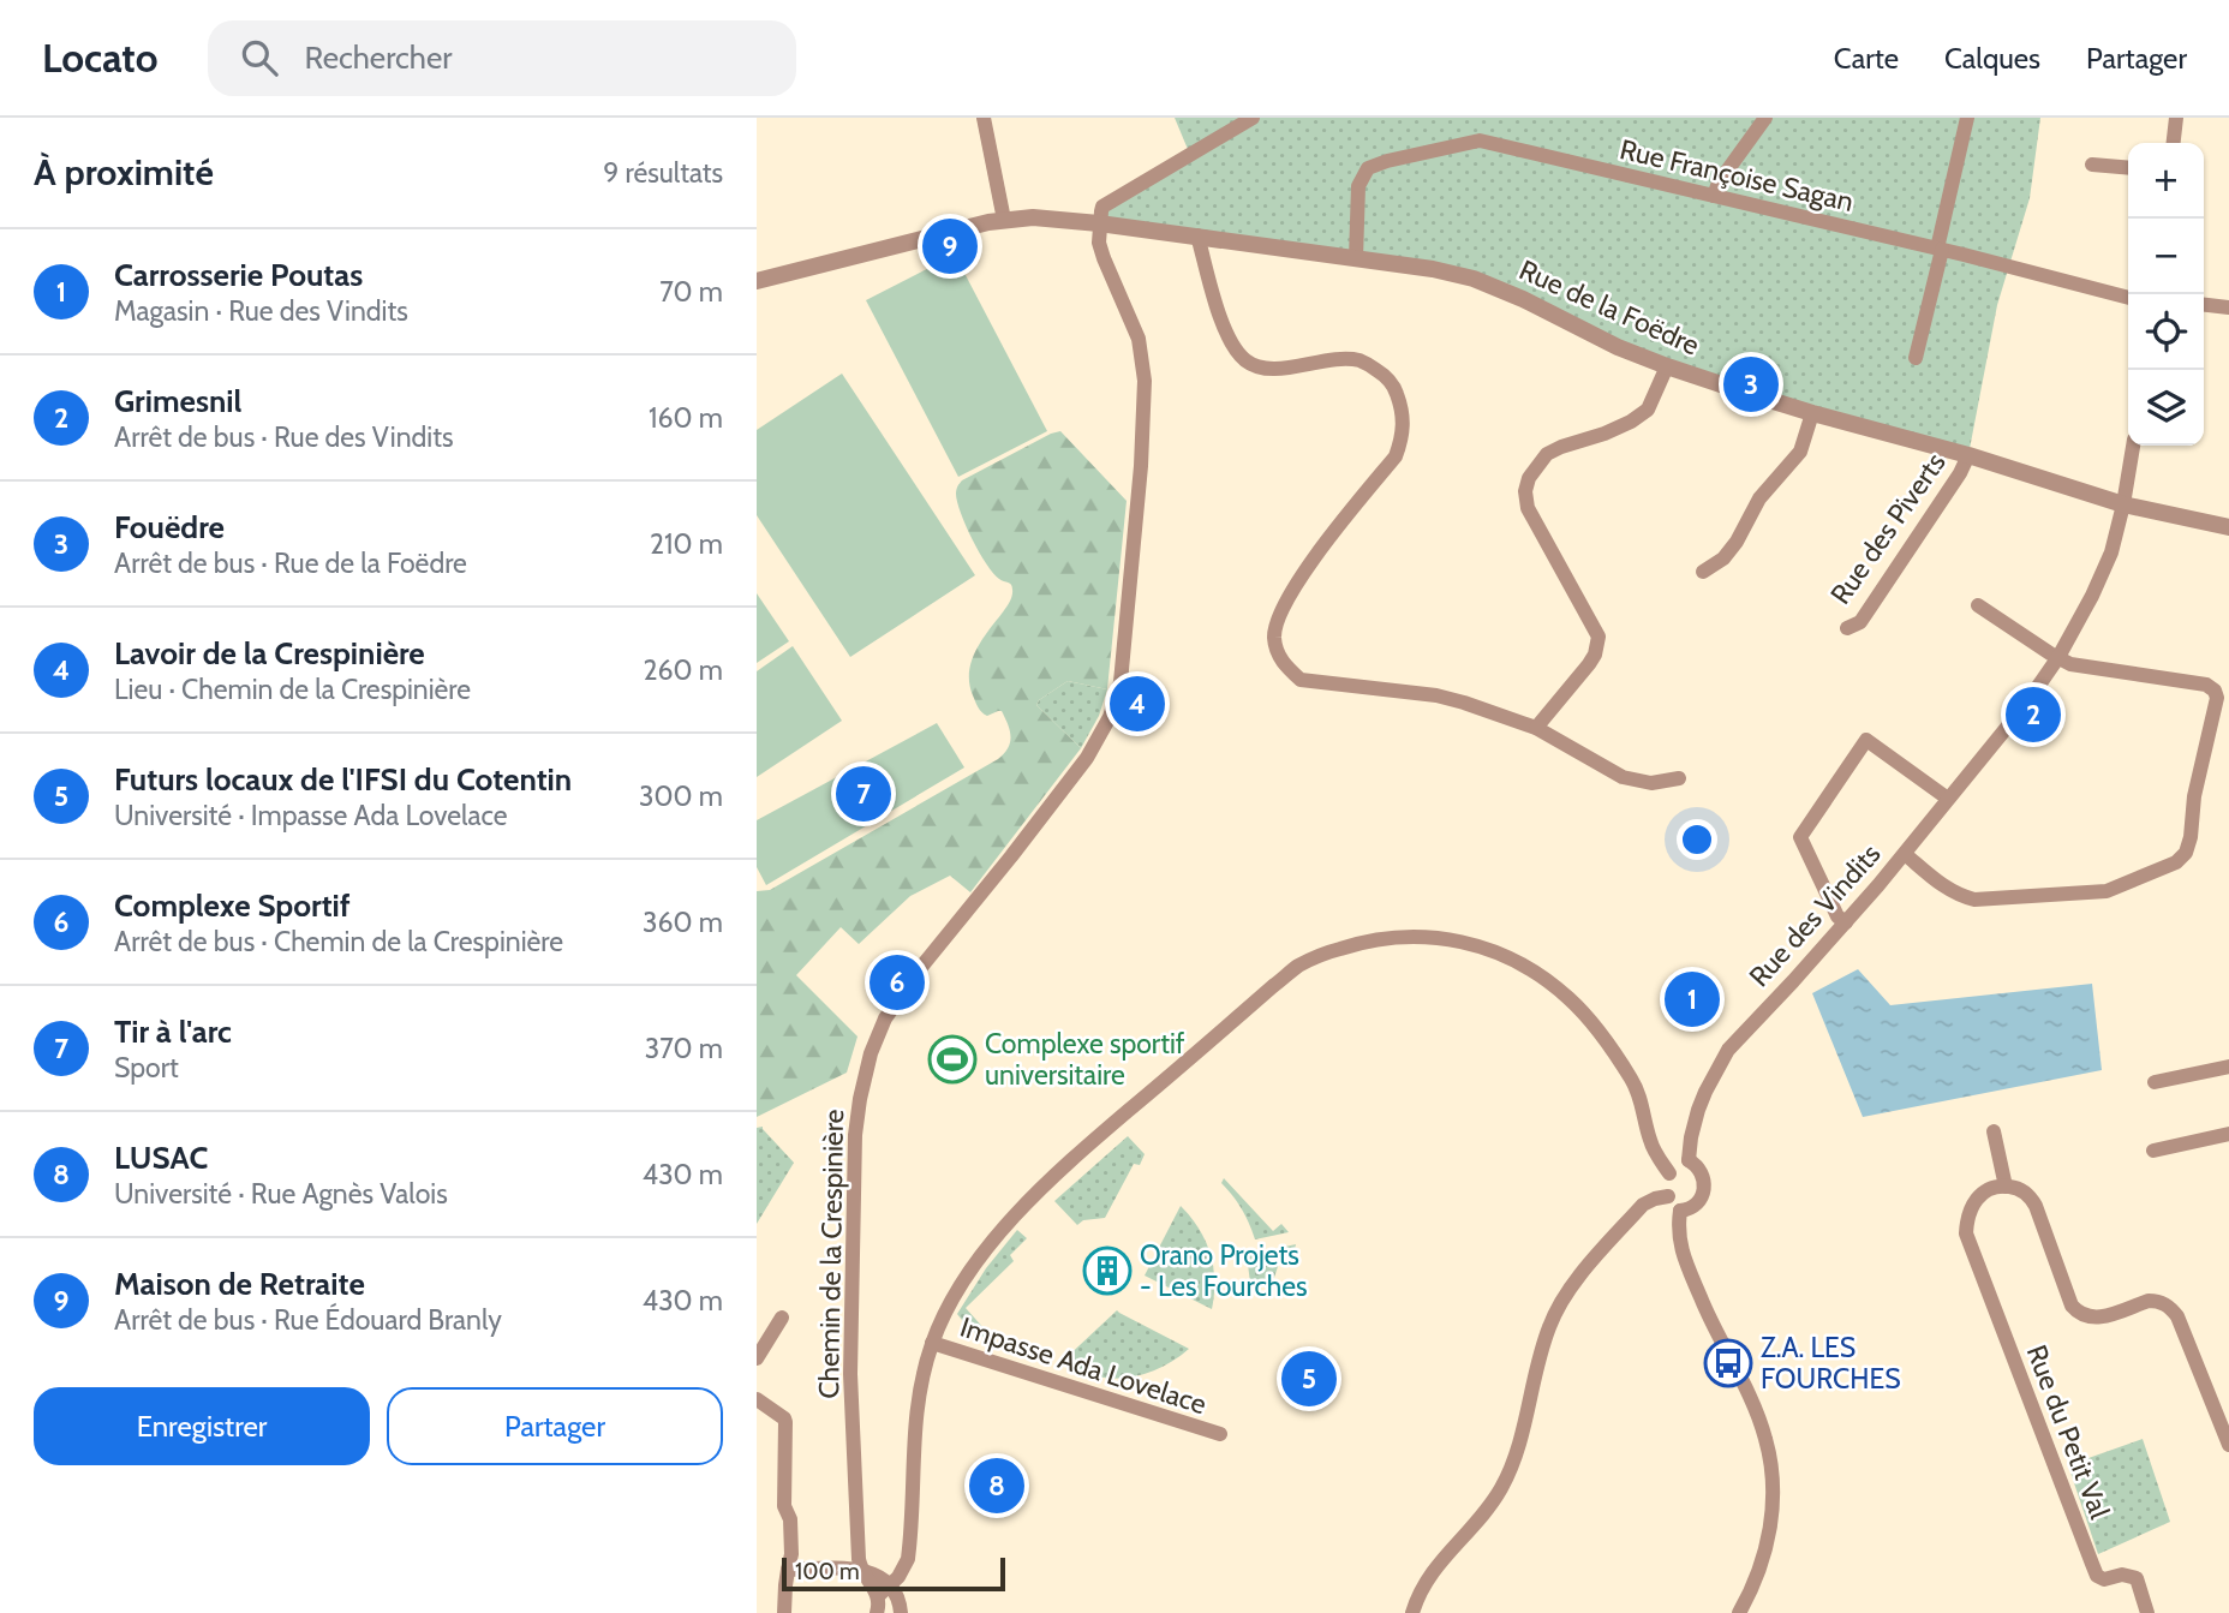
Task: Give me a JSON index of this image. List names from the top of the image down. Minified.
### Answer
{"streets":{"street":["Rue Françoise Sagan","Rue de la Foëdre","Rue des Piverts","Rue des Vindits","Chemin de la Crespinière","Impasse Ada Lovelace","Rue du Petit Val"]},"crossings":[["Rue Françoise Sagan","Rue de la Foëdre"],["Rue de la Foëdre","Rue des Piverts"],["Rue de la Foëdre","Rue des Vindits"],["Rue de la Foëdre","Chemin de la Crespinière"]],"places":{"sports":["Complexe sportif universitaire"],"building":["Orano Projets - Les Fourches"],"bus stop":["Z.A. LES FOURCHES"]},"scale_bar":"100 m","page":{"header":"Locato","search":"Rechercher","nav":["Carte","Calques","Partager"],"heading":["À proximité","9 résultats"],"map_buttons":["+","−"],"pins":["9","3","4","2","7","6","1","5","8"],"list":[{"mark":"1","name":"Carrosserie Poutas","note":"Magasin · Rue des Vindits","value":"70 m"},{"mark":"2","name":"Grimesnil","note":"Arrêt de bus · Rue des Vindits","value":"160 m"},{"mark":"3","name":"Fouëdre","note":"Arrêt de bus · Rue de la Foëdre","value":"210 m"},{"mark":"4","name":"Lavoir de la Crespinière","note":"Lieu · Chemin de la Crespinière","value":"260 m"},{"mark":"5","name":"Futurs locaux de l'IFSI du Cotentin","note":"Université · Impasse Ada Lovelace","value":"300 m"},{"mark":"6","name":"Complexe Sportif","note":"Arrêt de bus · Chemin de la Crespinière","value":"360 m"},{"mark":"7","name":"Tir à l'arc","note":"Sport","value":"370 m"},{"mark":"8","name":"LUSAC","note":"Université · Rue Agnès Valois","value":"430 m"},{"mark":"9","name":"Maison de Retraite","note":"Arrêt de bus · Rue Édouard Branly","value":"430 m"}],"buttons":["Enregistrer","Partager"],"scale":"100 m"}}
